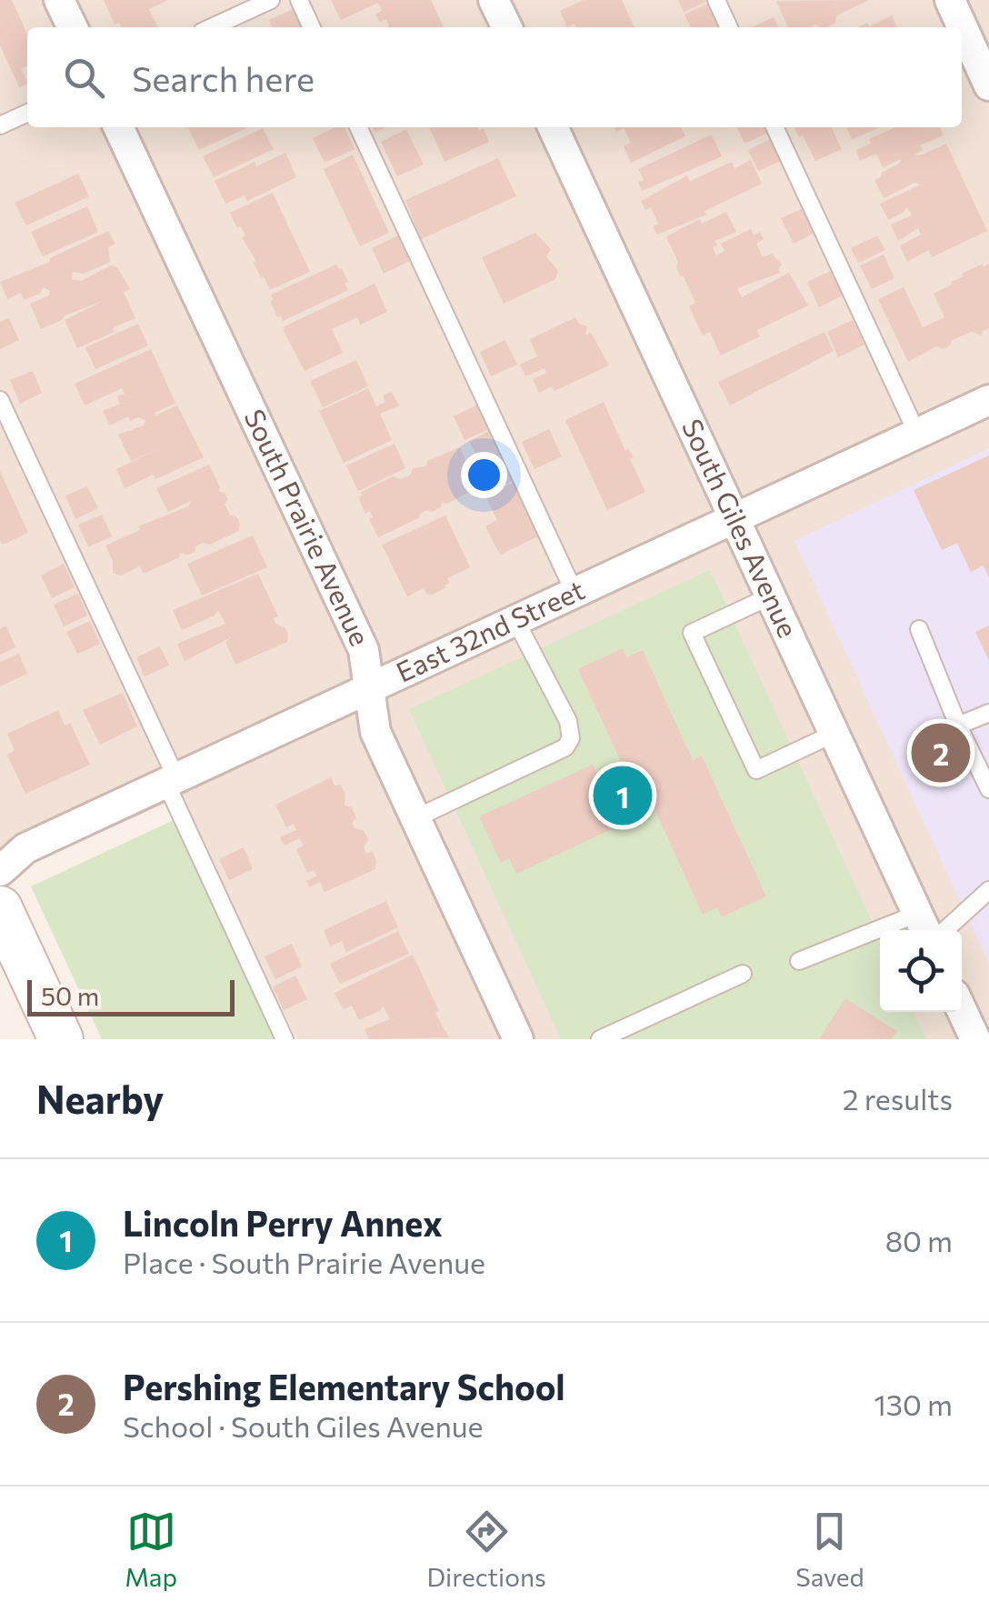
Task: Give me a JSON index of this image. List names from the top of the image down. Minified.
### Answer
{"streets":{"street":["South Prairie Avenue","South Giles Avenue","East 32nd Street"]},"crossings":[["South Prairie Avenue","East 32nd Street"],["South Giles Avenue","East 32nd Street"]],"scale_bar":"50 m","page":{"search":"Search here","pins":["2","1"],"scale":"50 m","heading":["Nearby","2 results"],"list":[{"mark":"1","name":"Lincoln Perry Annex","note":"Place · South Prairie Avenue","value":"80 m"},{"mark":"2","name":"Pershing Elementary School","note":"School · South Giles Avenue","value":"130 m"}],"nav":["Map","Directions","Saved"]}}
